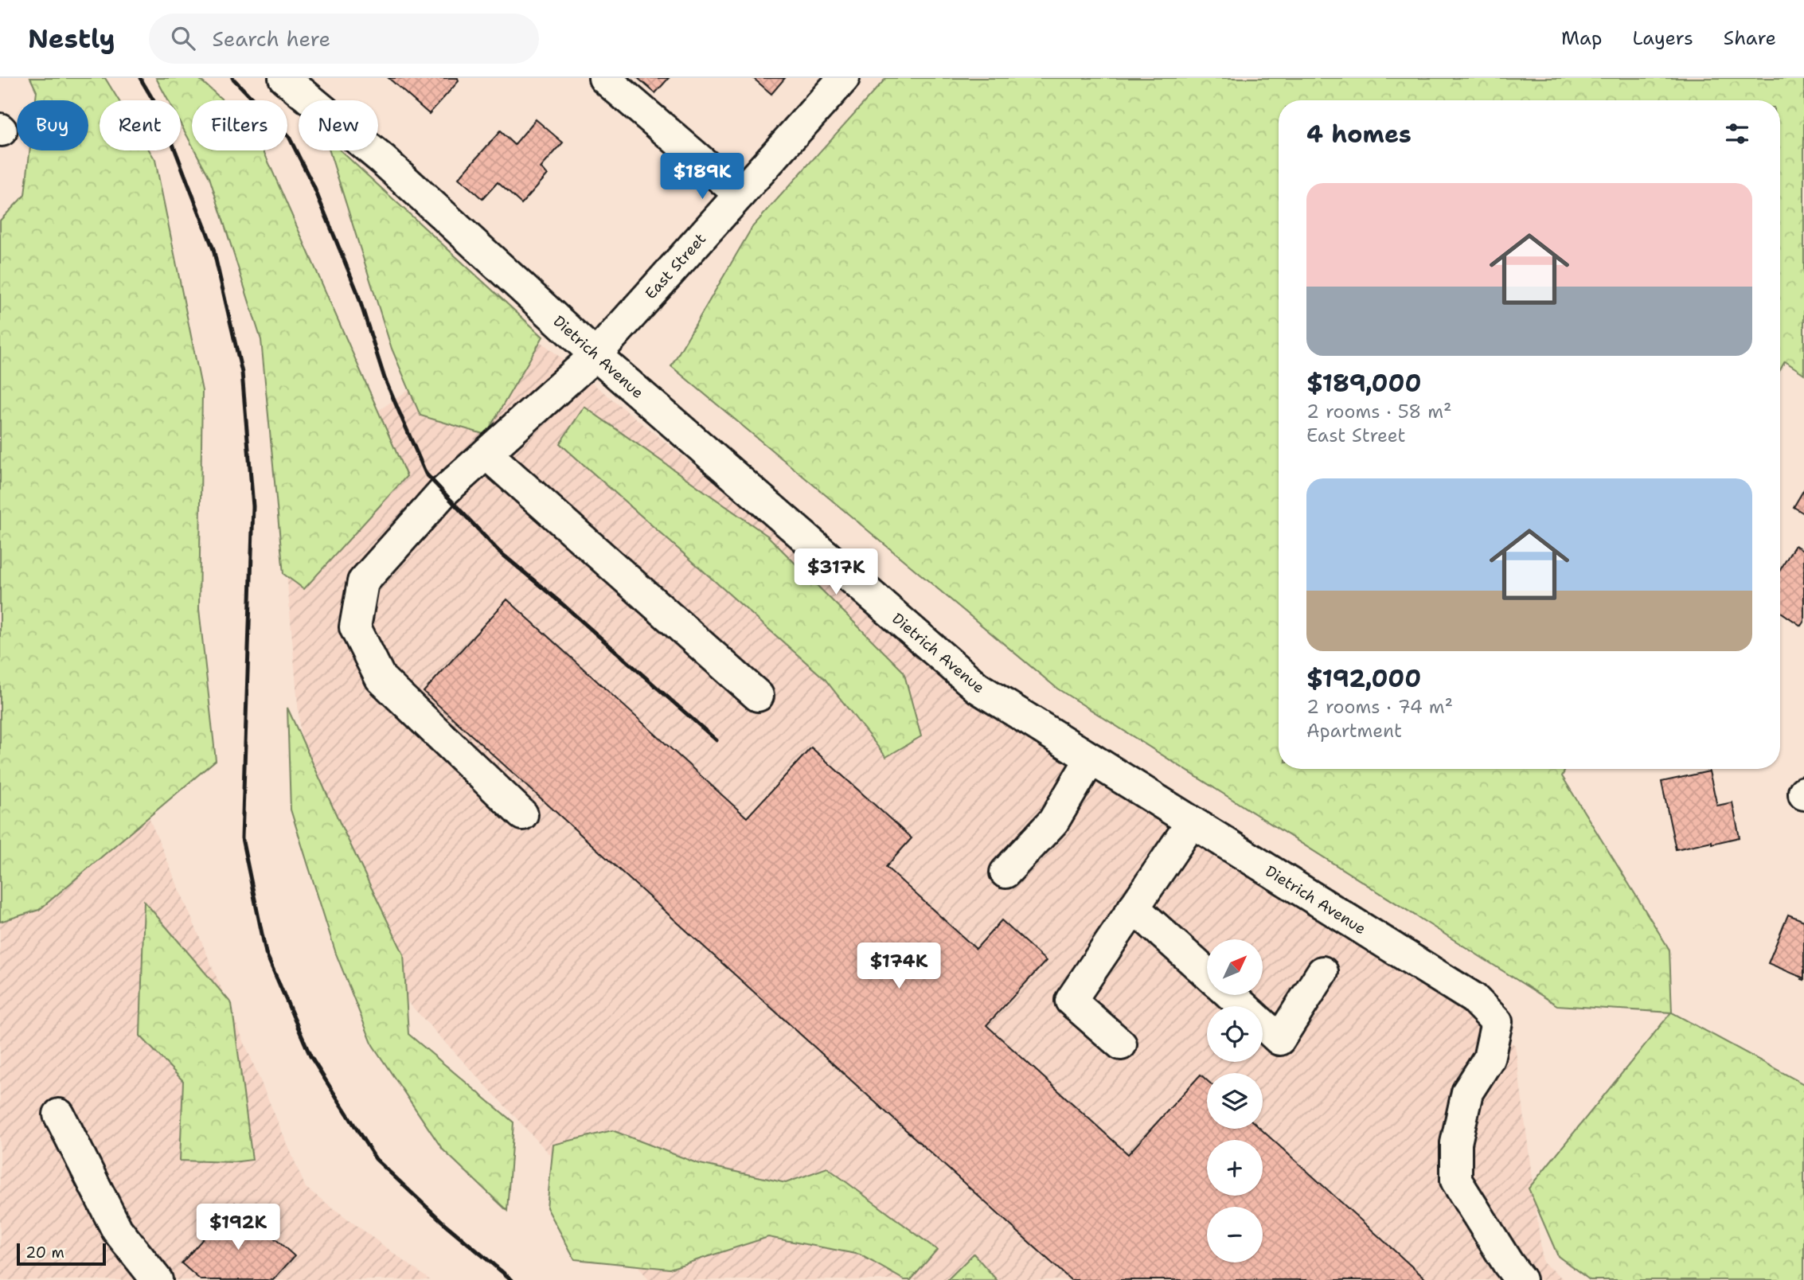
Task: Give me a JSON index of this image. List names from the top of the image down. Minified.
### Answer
{"streets":{"street":["East Street","Dietrich Avenue"]},"crossings":[["East Street","Dietrich Avenue"]],"scale_bar":"20 m","north":"top right","page":{"header":"Nestly","search":"Search here","nav":["Map","Layers","Share"],"chip":["Buy","Rent","Filters","New"],"heading":"4 homes","price":["$189K","$317K","$174K","$192K"],"list":[{"name":"$189,000","note":"2 rooms · 58 m² · East Street"},{"name":"$192,000","note":"2 rooms · 74 m² · Apartment"}],"map_buttons":["+","−"],"scale":"20 m"}}
